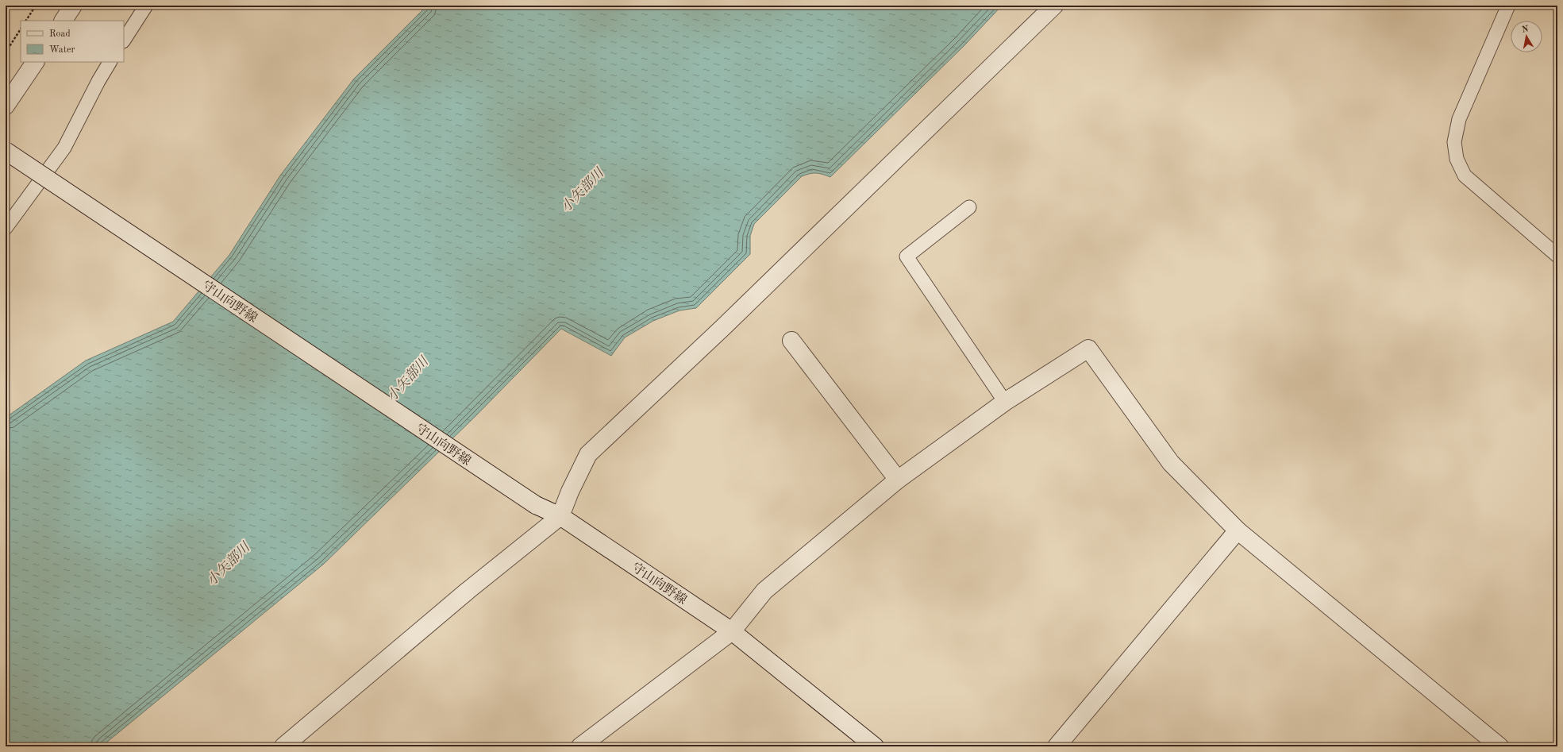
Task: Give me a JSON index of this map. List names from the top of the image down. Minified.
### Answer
{"streets":{"street":["守山向野線"]},"water":["小矢部川"],"legend":["Road","Water"],"north":"top"}
